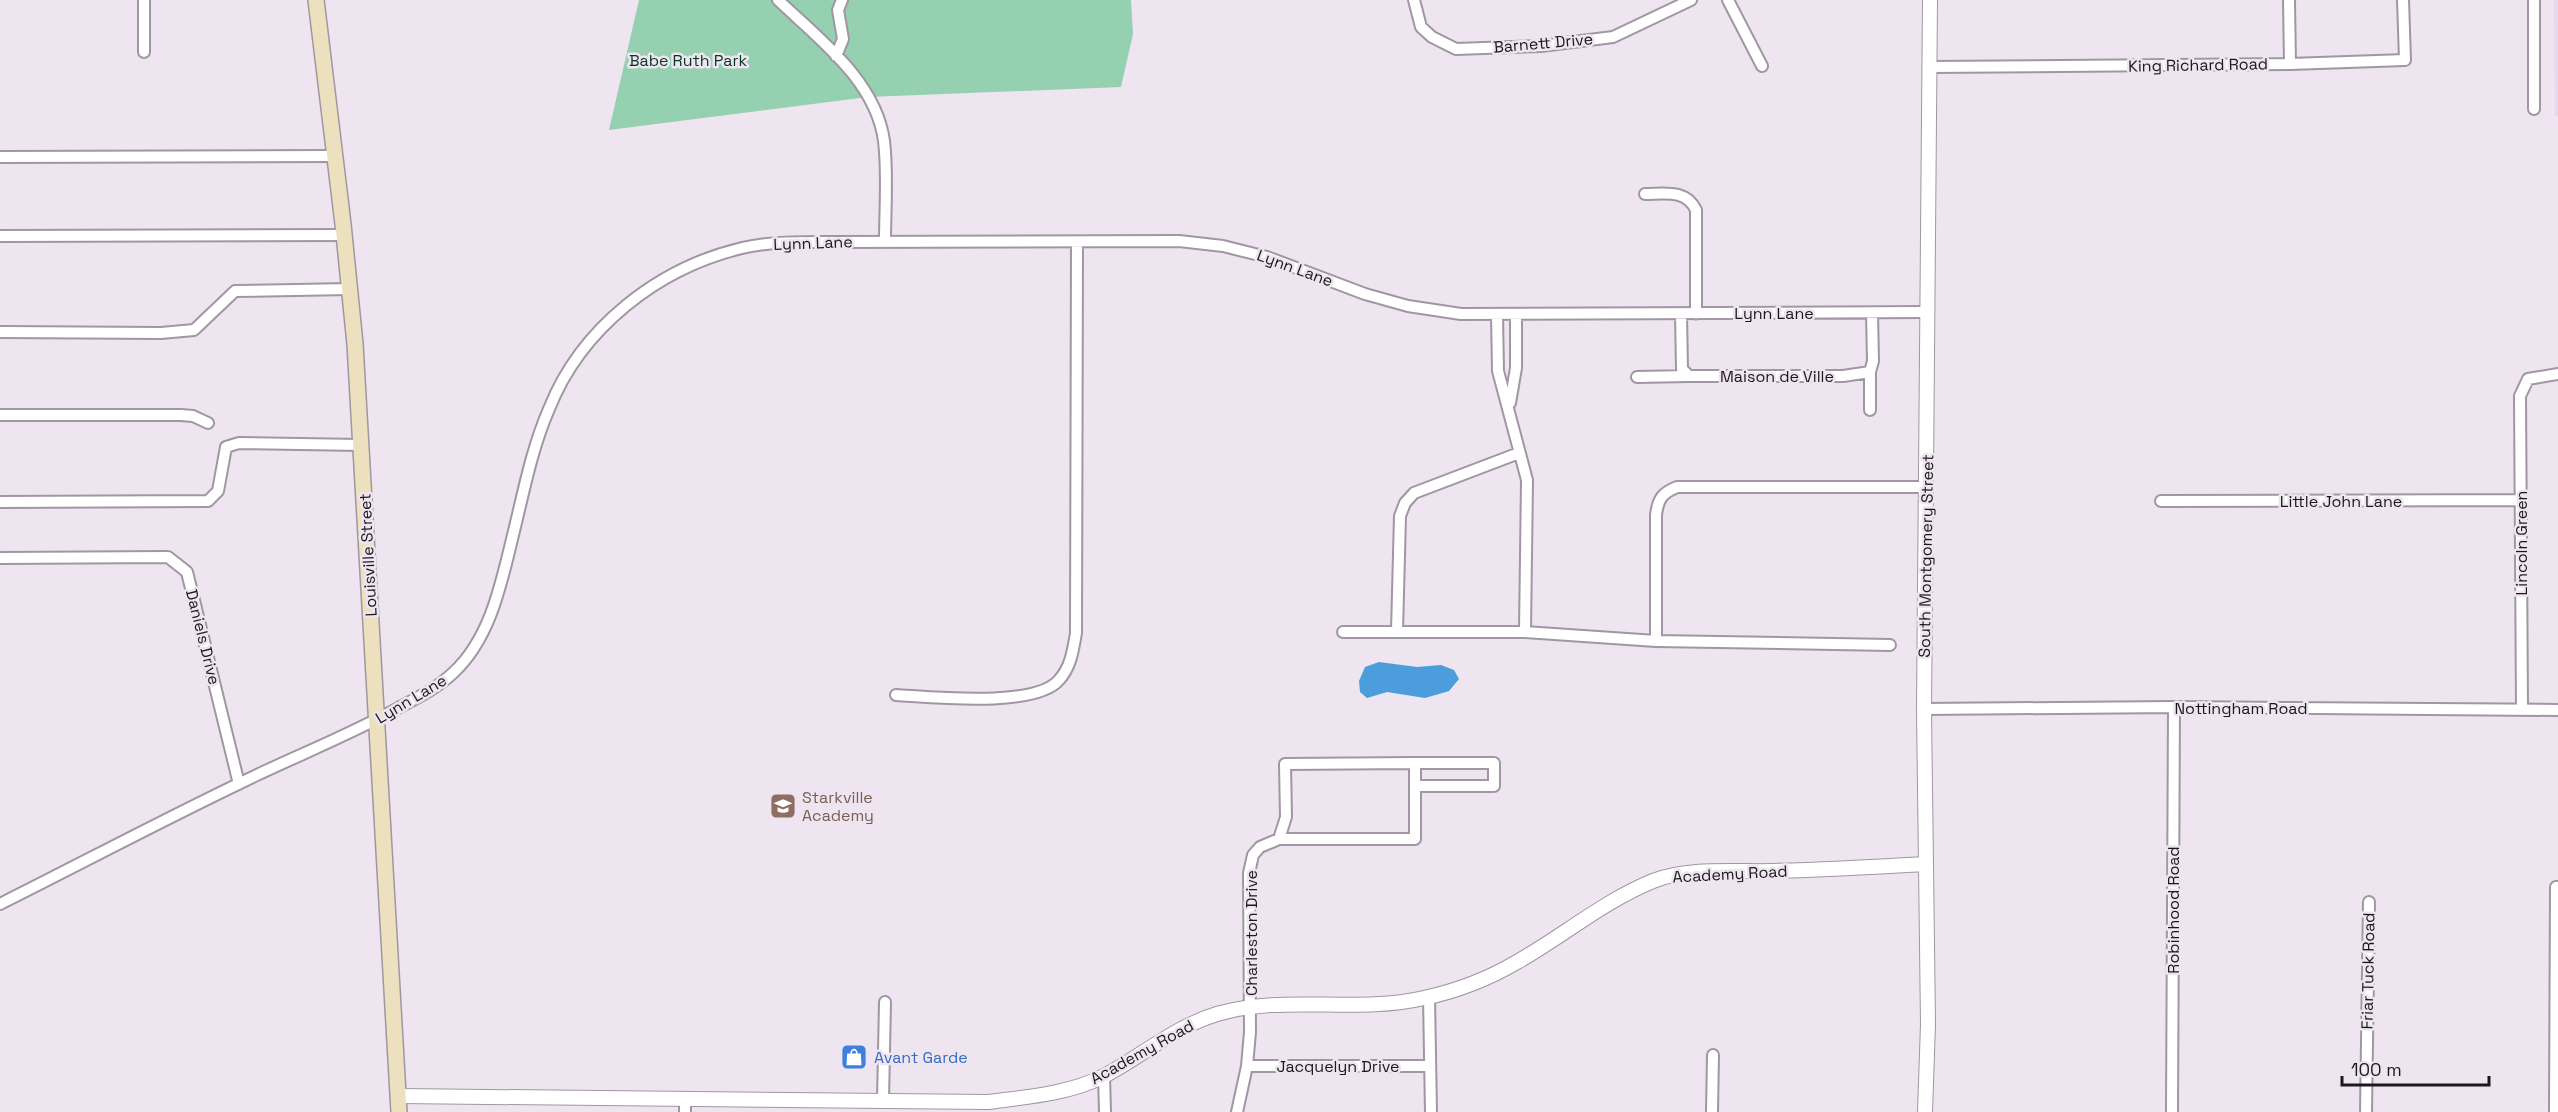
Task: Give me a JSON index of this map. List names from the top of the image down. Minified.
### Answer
{"streets":{"main road":["Louisville Street"],"street":["Barnett Drive","King Richard Road","Lynn Lane","Maison de Ville","Little John Lane","Lincoln Green","South Montgomery Street","Daniels Drive","Nottingham Road","Academy Road","Robinhood Road","Charleston Drive","Friar Tuck Road","Jacquelyn Drive"]},"crossings":[["King Richard Road","South Montgomery Street"],["Lynn Lane","Louisville Street"],["Lynn Lane","South Montgomery Street"],["Lynn Lane","Daniels Drive"],["Little John Lane","Lincoln Green"],["Lincoln Green","Nottingham Road"],["Louisville Street","Academy Road"],["South Montgomery Street","Nottingham Road"],["South Montgomery Street","Academy Road"],["Nottingham Road","Robinhood Road"],["Academy Road","Charleston Drive"],["Charleston Drive","Jacquelyn Drive"]],"parks":["Babe Ruth Park"],"places":{"school or university":["Starkville Academy"],"shop":["Avant Garde"]},"scale_bar":"100 m"}
